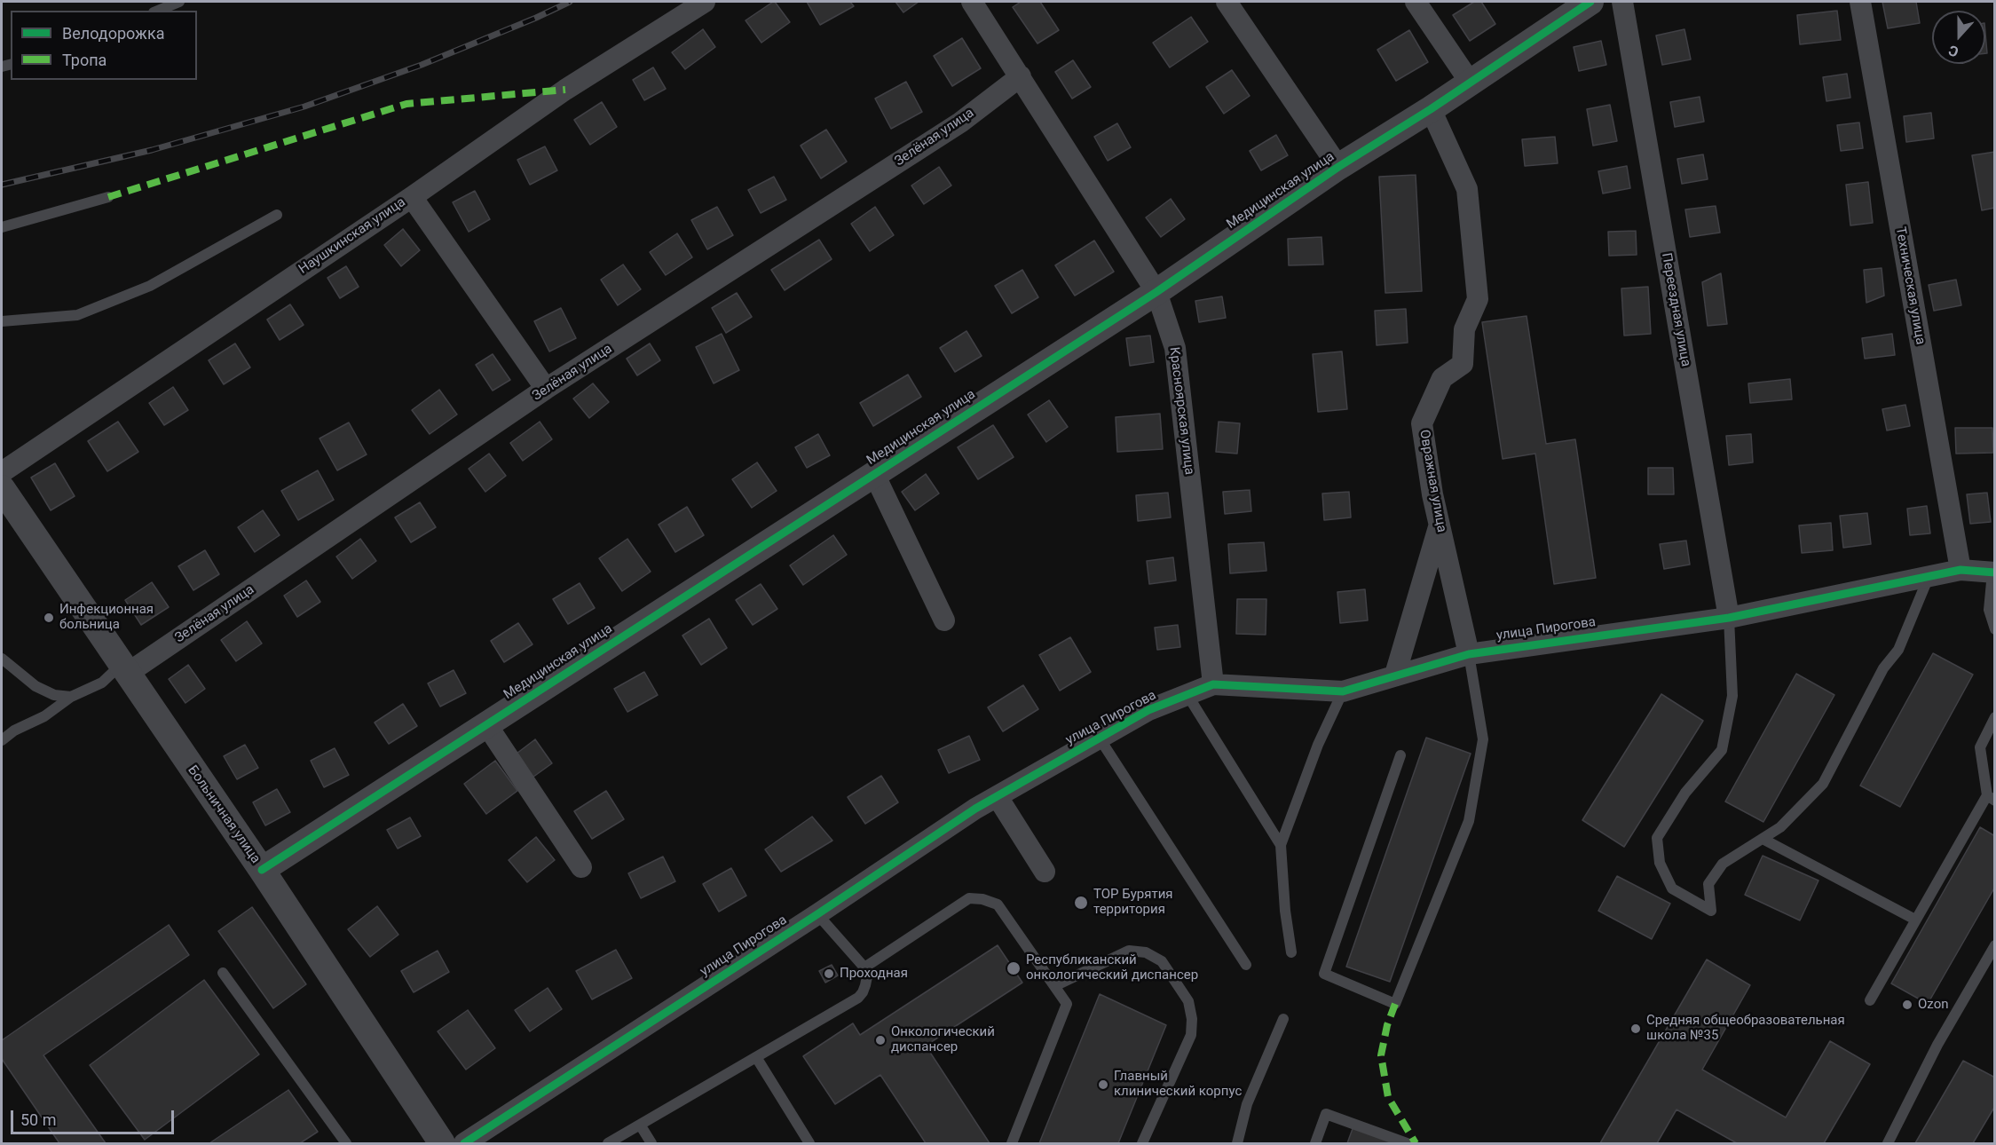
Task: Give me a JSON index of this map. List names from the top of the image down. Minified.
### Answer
{"streets":{"street":["Зелёная улица","Медицинская улица","Наушкинская улица","Техническая улица","Переездная улица","Красноярская улица","Овражная улица","улица Пирогова","Больничная улица"]},"crossings":[["Зелёная улица","Красноярская улица"],["Зелёная улица","Больничная улица"],["Медицинская улица","Красноярская улица"],["Медицинская улица","Овражная улица"],["Медицинская улица","Больничная улица"],["Техническая улица","улица Пирогова"],["Переездная улица","улица Пирогова"],["Красноярская улица","улица Пирогова"],["Овражная улица","улица Пирогова"]],"places":["Инфекционная больница","ТОР Бурятия территория","Республиканский онкологический диспансер","Проходная","Ozon","Средняя общеобразовательная школа №35","Онкологический диспансер","Главный клинический корпус"],"legend":["Велодорожка","Тропа"],"scale_bar":"50 m","north":"bottom"}
